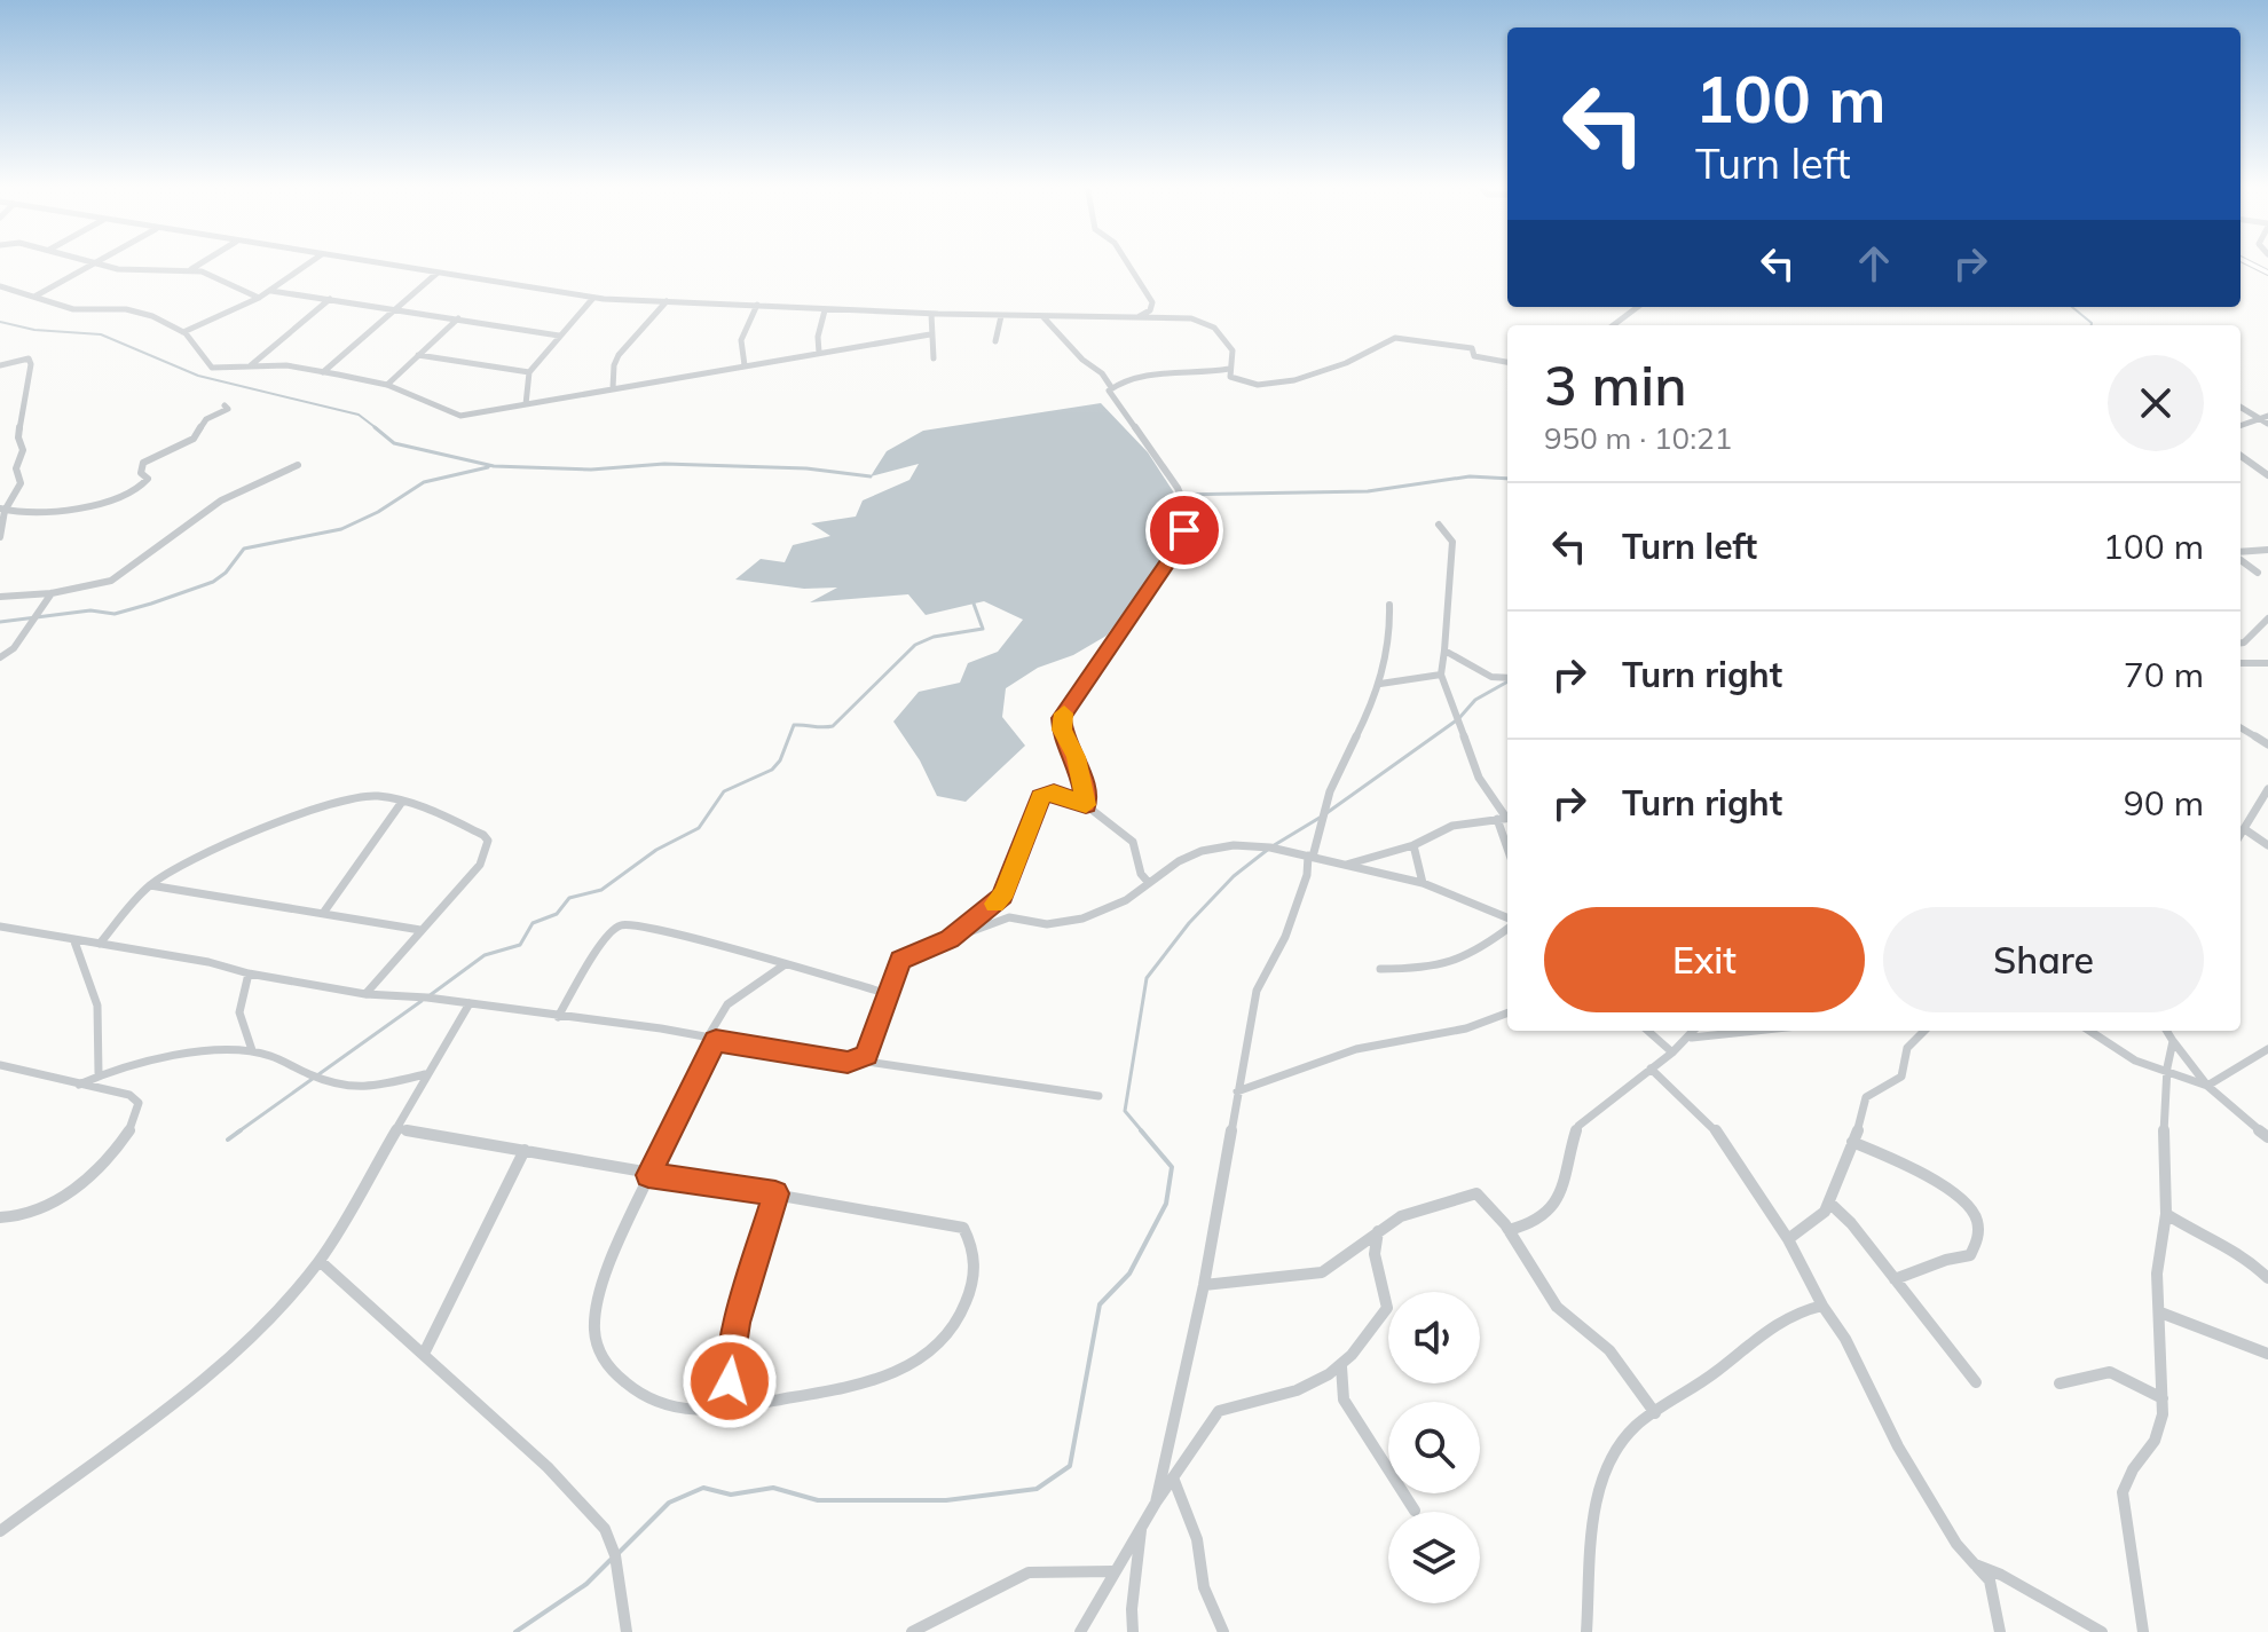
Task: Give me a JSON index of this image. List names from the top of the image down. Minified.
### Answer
{"page":{"turn":["100 m","Turn left"],"heading":["3 min","950 m · 10:21"],"list":[{"name":"Turn left","value":"100 m"},{"name":"Turn right","value":"70 m"},{"name":"Turn right","value":"90 m"}],"buttons":["Exit","Share"]}}
